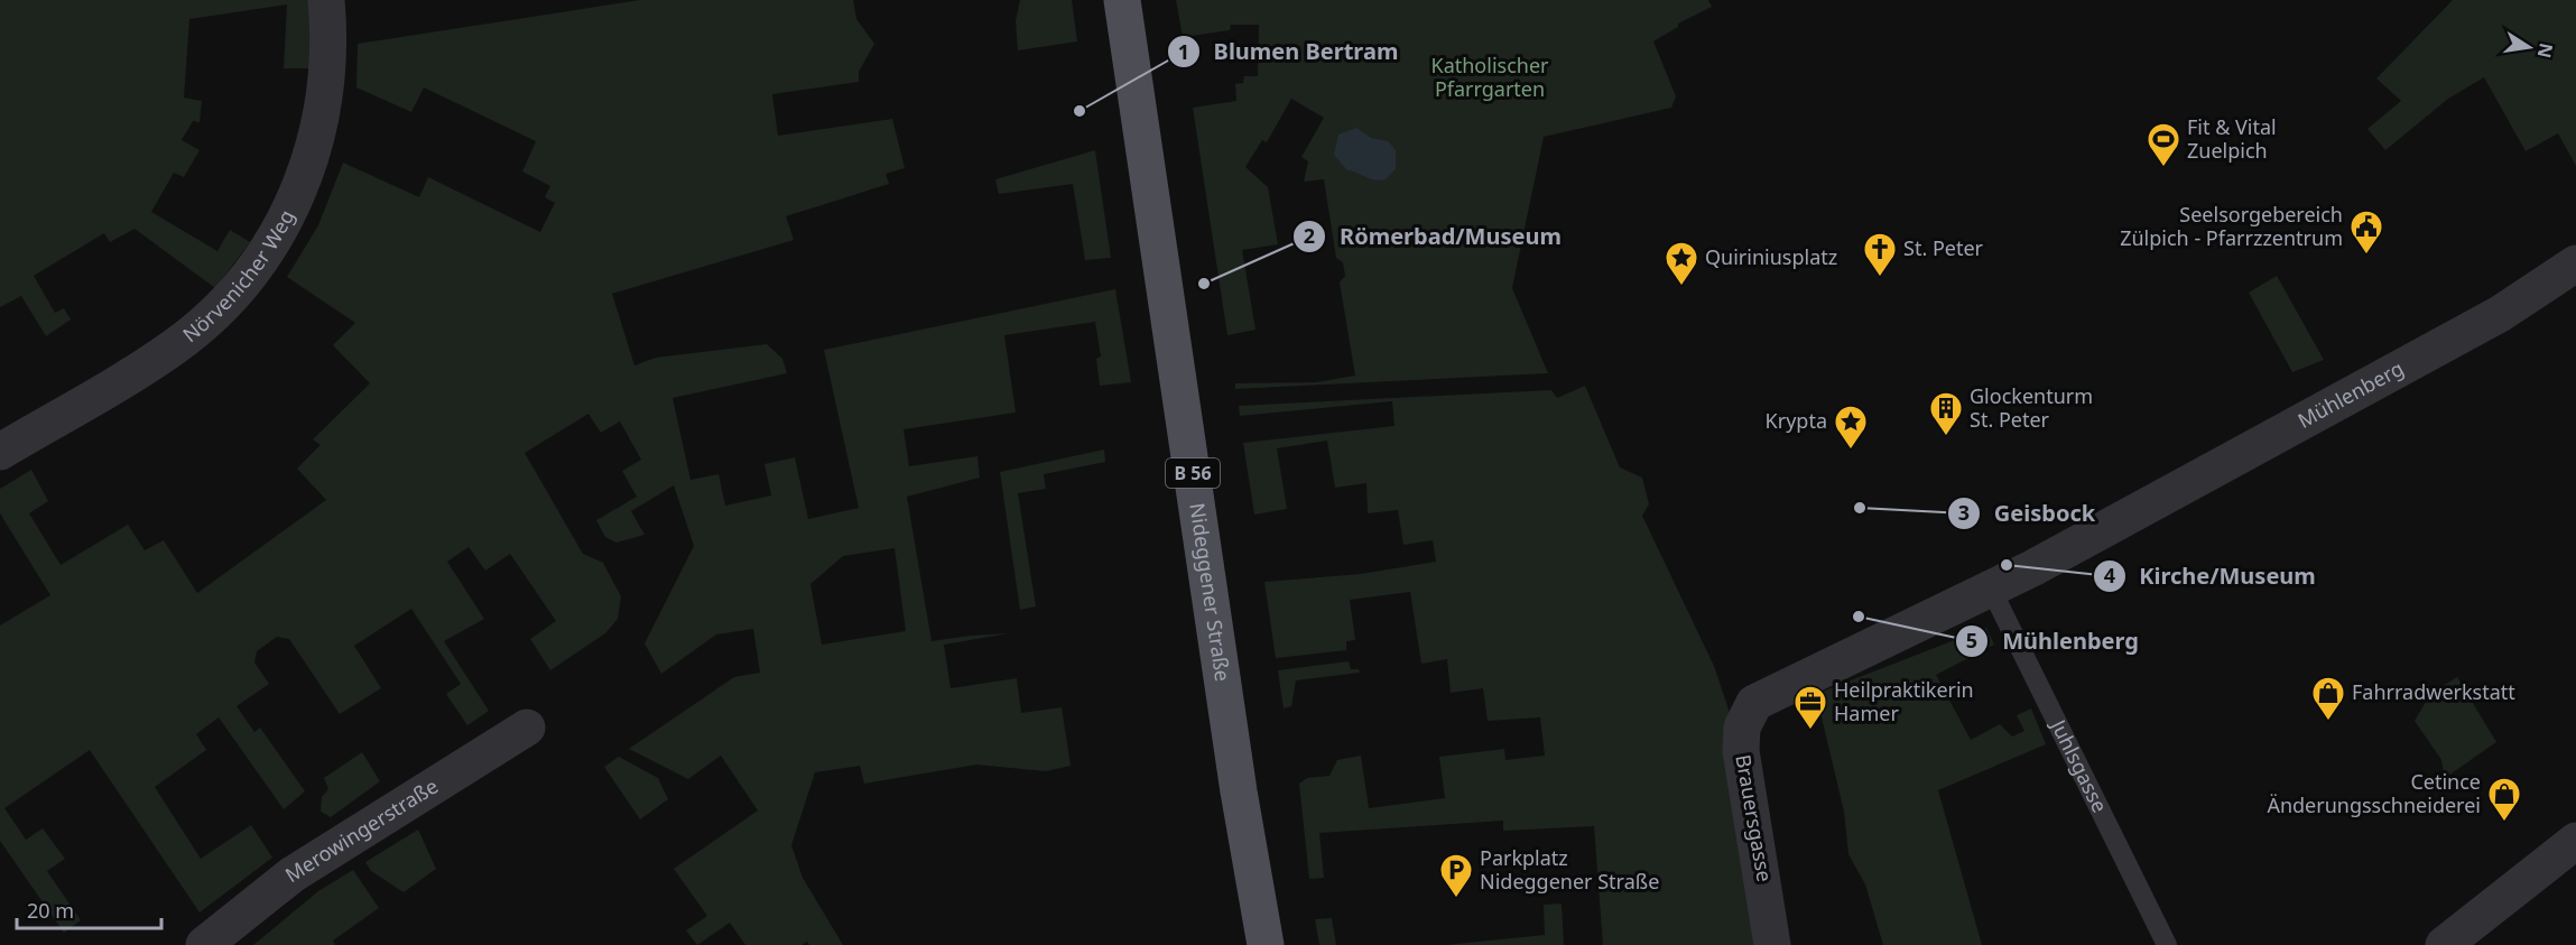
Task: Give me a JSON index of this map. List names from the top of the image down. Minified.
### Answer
{"streets":{"main road":["B 56","Nideggener Straße"],"street":["Nörvenicher Weg","Mühlenberg","Brauersgasse","Merowingerstraße"],"lane":["Juhlsgasse"]},"crossings":[["Mühlenberg","Juhlsgasse"],["Mühlenberg","Brauersgasse"]],"parks":["Katholischer Pfarrgarten"],"places":{"other":["Blumen Bertram","Römerbad/Museum","Geisbock","Kirche/Museum","Mühlenberg"],"sports":["Fit & Vital Zuelpich"],"public building":["Seelsorgebereich Zülpich - Pfarrzzentrum"],"church":["St. Peter"],"place":["Quiriniusplatz","Krypta"],"building":["Glockenturm St. Peter"],"shop":["Fahrradwerkstatt","Cetince Änderungsschneiderei"],"office":["Heilpraktikerin Hamer"],"parking":["Parkplatz Nideggener Straße"]},"scale_bar":"20 m","north":"right"}
